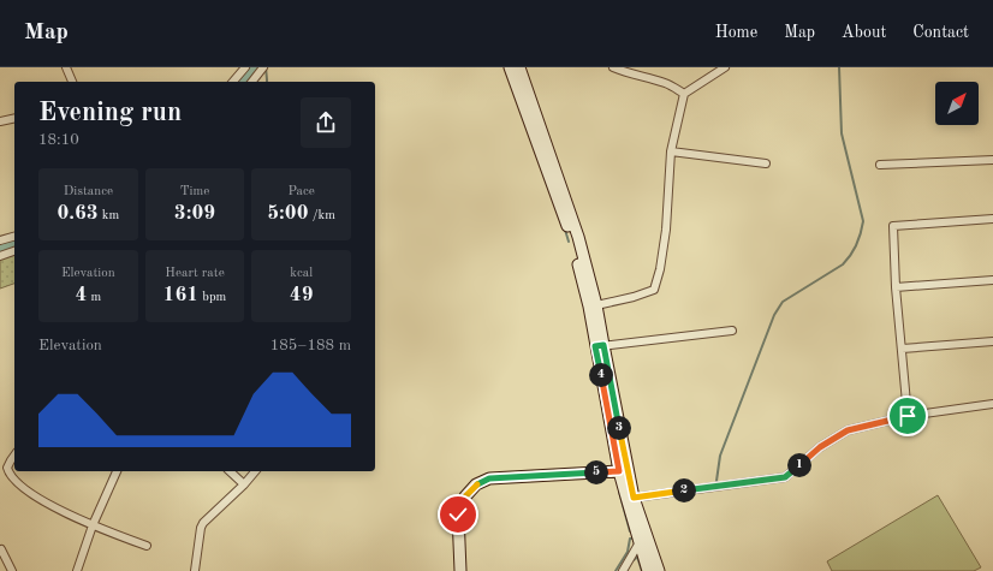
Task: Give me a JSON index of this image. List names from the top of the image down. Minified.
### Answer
{"north":"top right","page":{"header":"Map","nav":["Home","Map","About","Contact"],"heading":["Evening run","18:10"],"stats":[["Distance","0.63 km"],["Time","3:09"],["Pace","5:00 /km"],["Elevation","4 m"],["Heart rate","161 bpm"],["kcal","49"]],"chart":["Elevation","185–188 m"],"pins":["4","3","1","5","2"]}}
